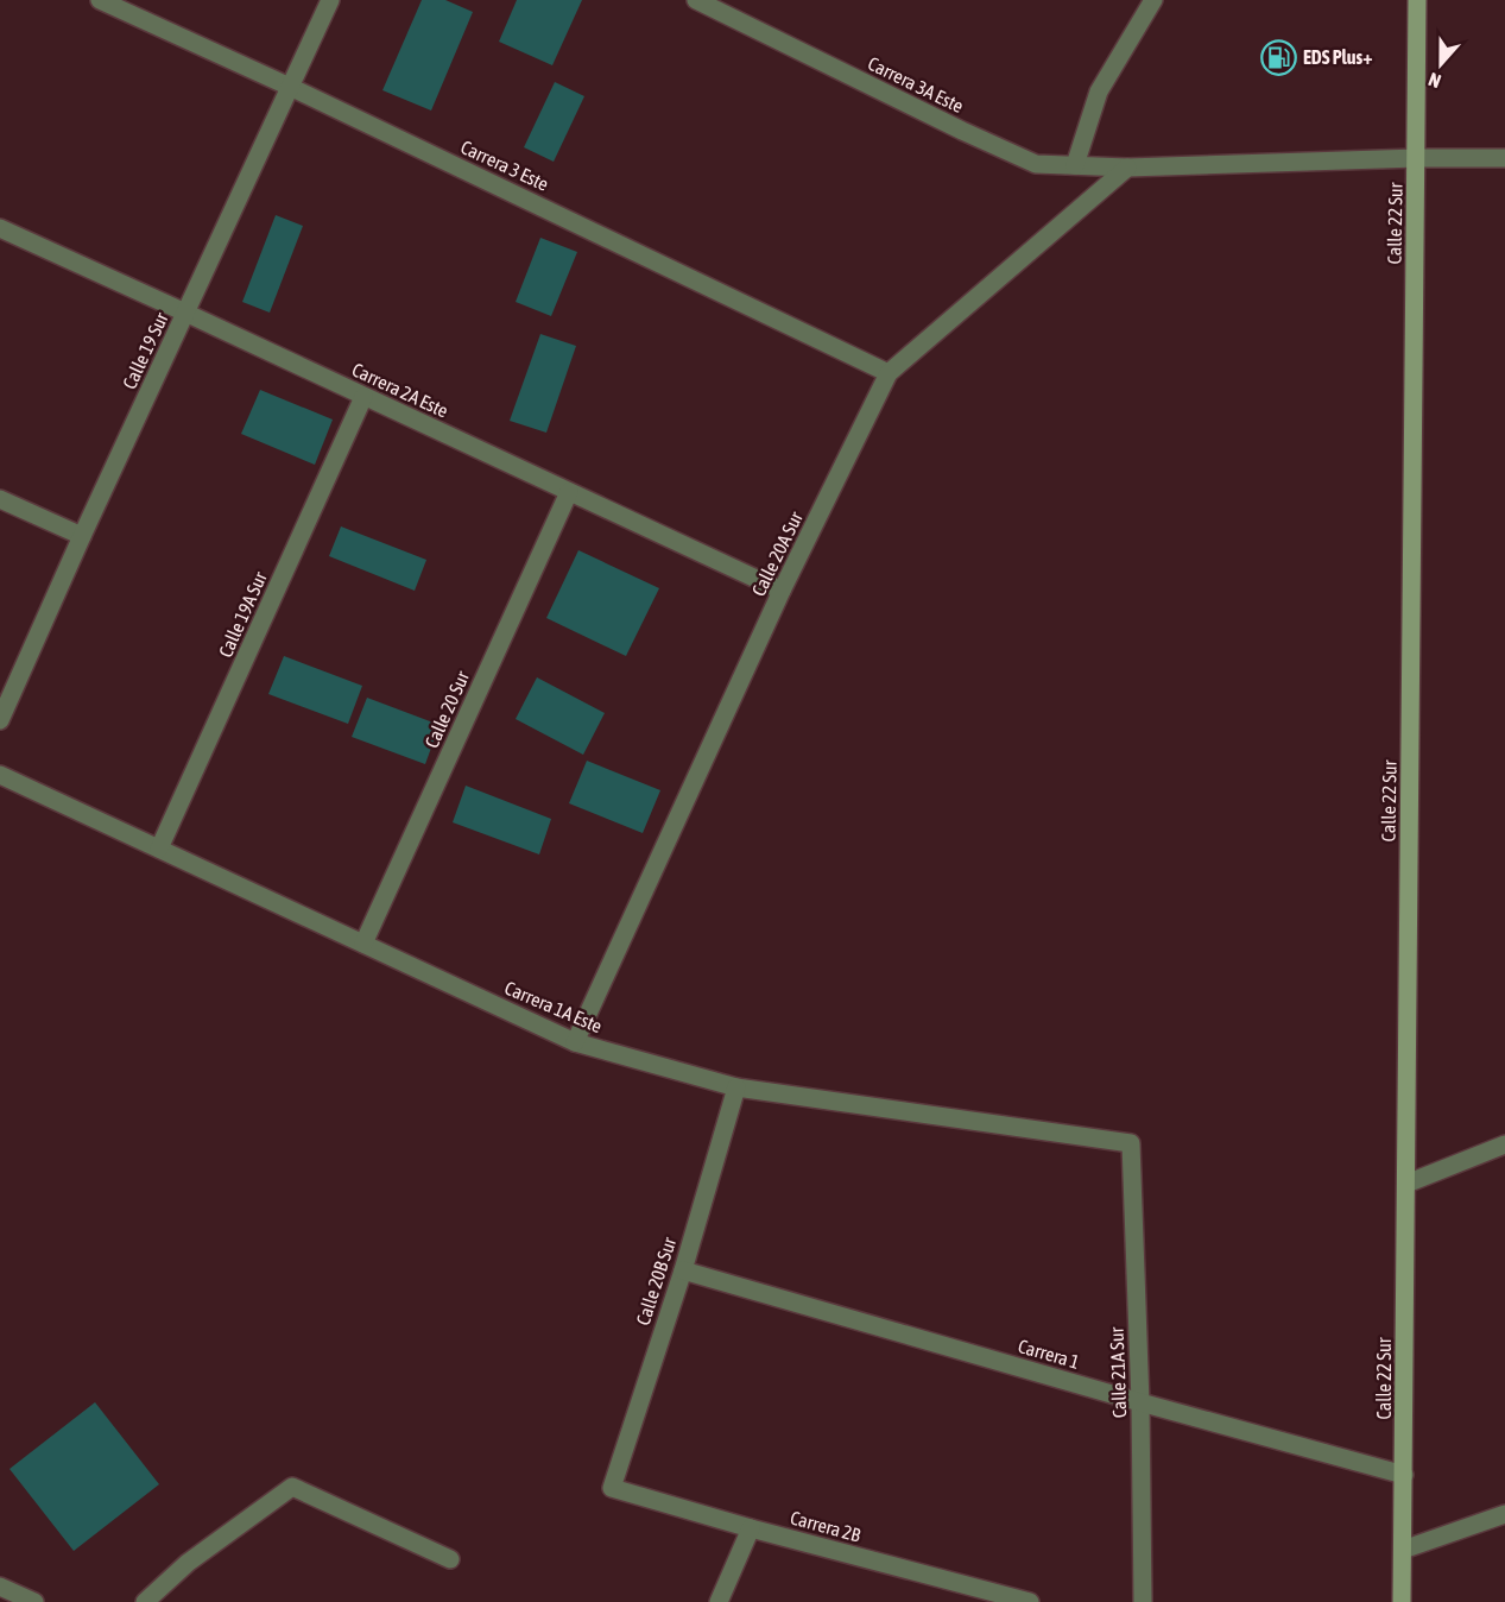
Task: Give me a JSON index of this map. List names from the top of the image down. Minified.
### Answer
{"streets":{"main road":["Calle 22 Sur"],"street":["Carrera 3A Este","Carrera 3 Este","Calle 19 Sur","Carrera 2A Este","Calle 20A Sur","Calle 19A Sur","Calle 20 Sur","Carrera 1A Este","Calle 20B Sur","Carrera 1","Calle 21A Sur","Carrera 2B"]},"crossings":[["Carrera 3A Este","Calle 22 Sur"],["Carrera 3A Este","Calle 20A Sur"],["Carrera 3 Este","Calle 19 Sur"],["Carrera 3 Este","Calle 20A Sur"],["Calle 22 Sur","Carrera 1"],["Calle 19 Sur","Carrera 2A Este"],["Carrera 2A Este","Calle 20A Sur"],["Carrera 2A Este","Calle 19A Sur"],["Carrera 2A Este","Calle 20 Sur"],["Calle 20A Sur","Carrera 1A Este"],["Calle 19A Sur","Carrera 1A Este"],["Calle 20 Sur","Carrera 1A Este"],["Carrera 1A Este","Calle 20B Sur"],["Carrera 1A Este","Calle 21A Sur"],["Calle 20B Sur","Carrera 1"],["Calle 20B Sur","Carrera 2B"],["Carrera 1","Calle 21A Sur"]],"places":{"fuel station":["EDS Plus+"]},"north":"bottom"}
